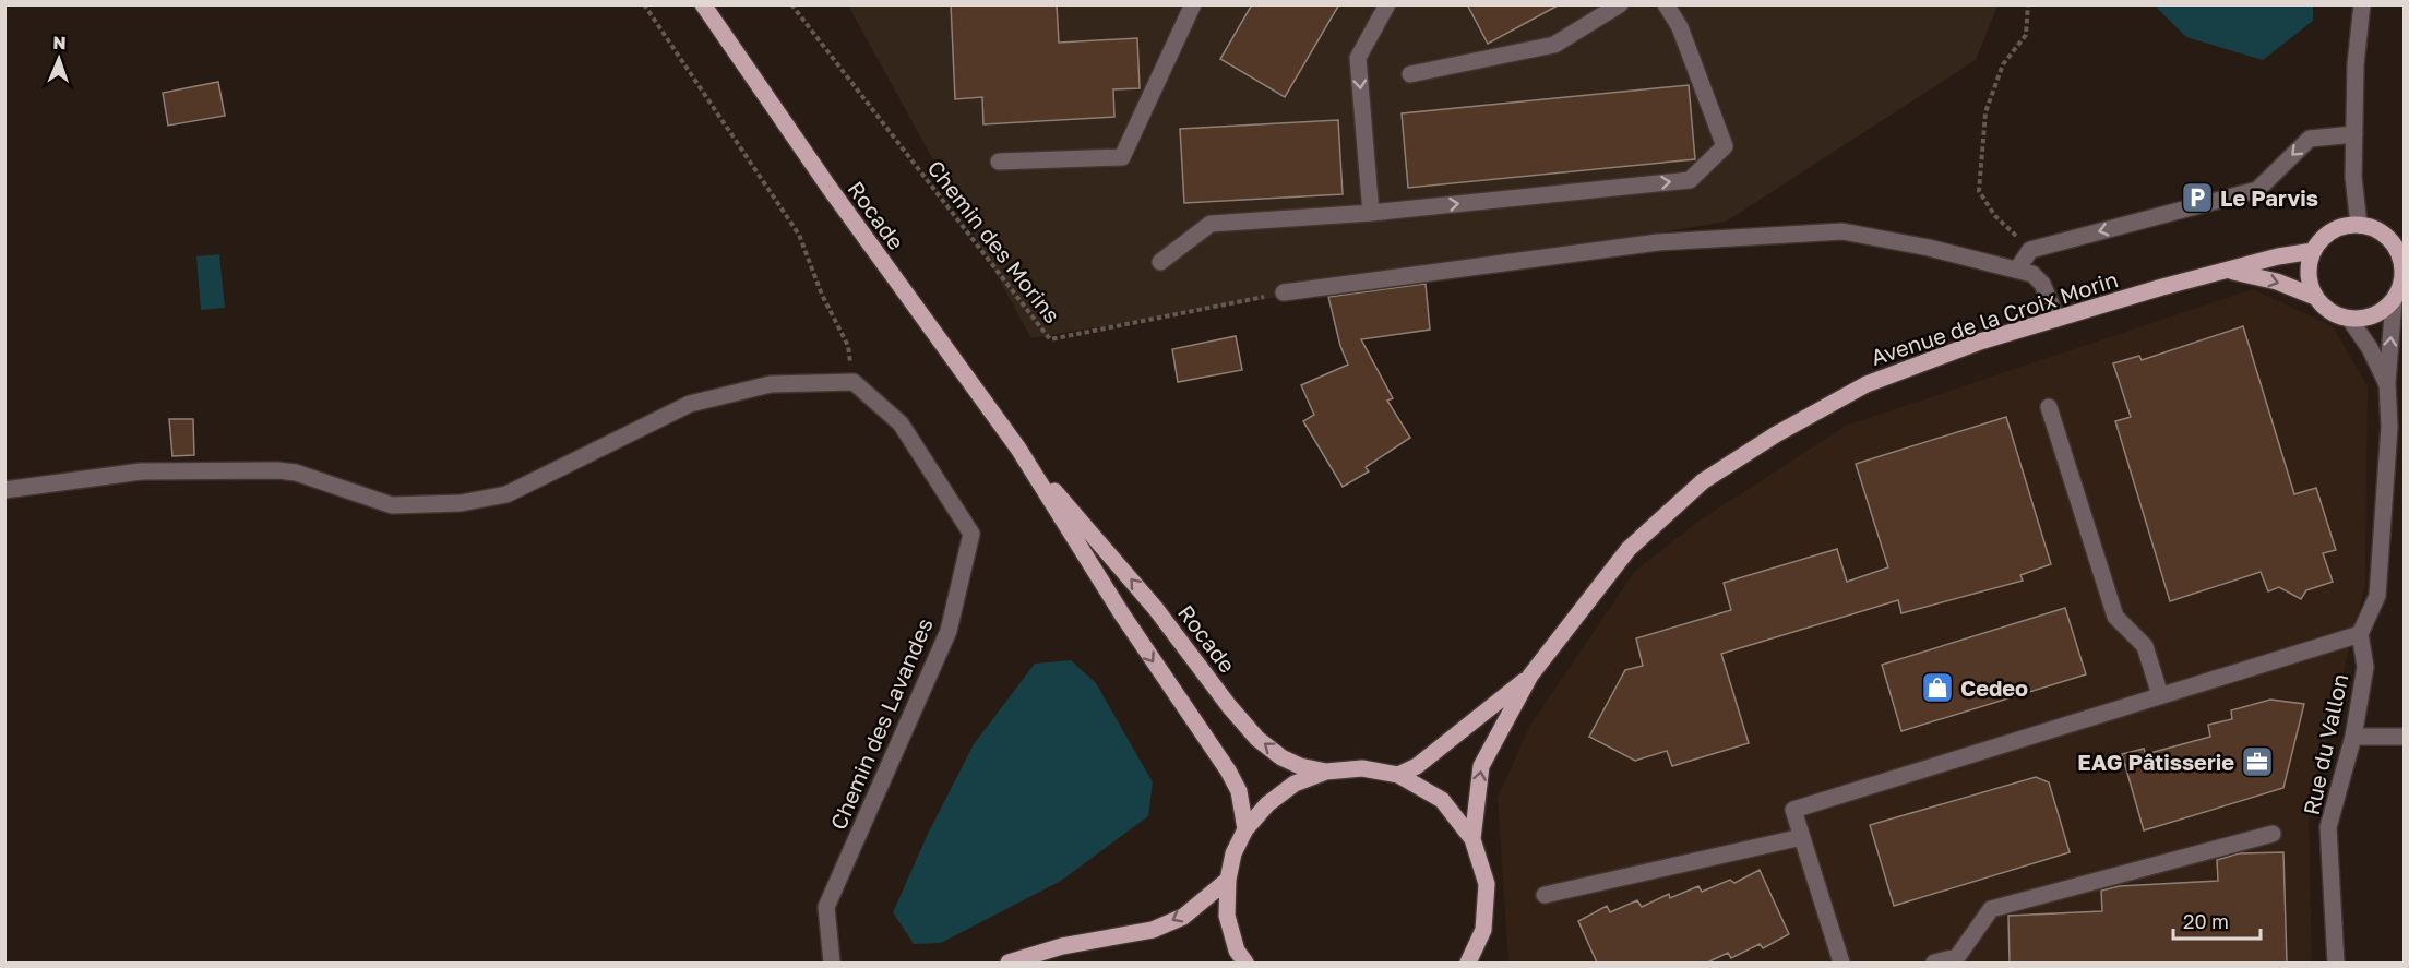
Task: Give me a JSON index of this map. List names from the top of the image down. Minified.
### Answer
{"streets":{"main road":["Rocade","Avenue de la Croix Morin"],"street":["Chemin des Lavandes","Rue du Vallon"],"path":["Chemin des Morins"]},"places":{"parking":["Le Parvis"],"shop":["Cedeo"],"office":["EAG Pâtisserie"]},"scale_bar":"20 m","north":"top"}
